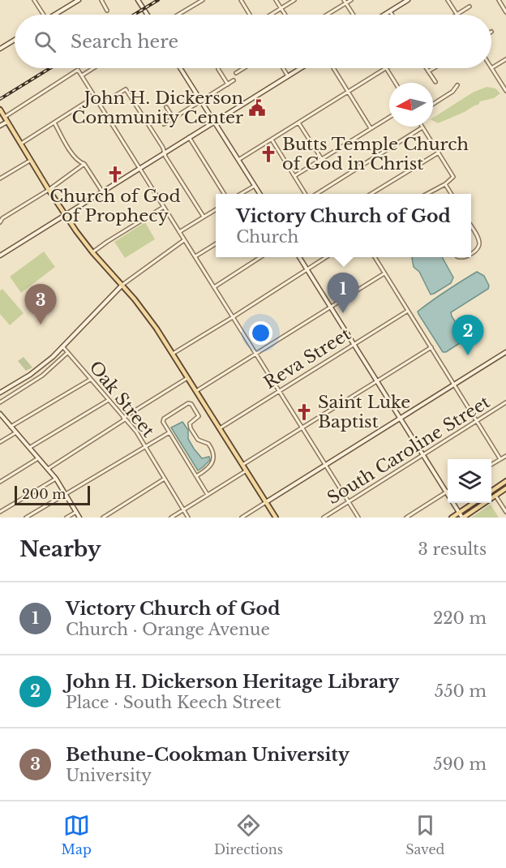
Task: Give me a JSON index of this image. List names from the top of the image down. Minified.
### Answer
{"streets":{"street":["Reva Street","Oak Street","South Caroline Street"]},"places":{"public building":["John H. Dickerson Community Center"],"church":["Butts Temple Church of God in Christ","Church of God of Prophecy","Saint Luke Baptist"]},"scale_bar":"200 m","north":"left","page":{"search":"Search here","popup":["Victory Church of God","Church"],"pins":["1","3","2"],"scale":"200 m","heading":["Nearby","3 results"],"list":[{"mark":"1","name":"Victory Church of God","note":"Church · Orange Avenue","value":"220 m"},{"mark":"2","name":"John H. Dickerson Heritage Library","note":"Place · South Keech Street","value":"550 m"},{"mark":"3","name":"Bethune-Cookman University","note":"University","value":"590 m"}],"nav":["Map","Directions","Saved"]}}
